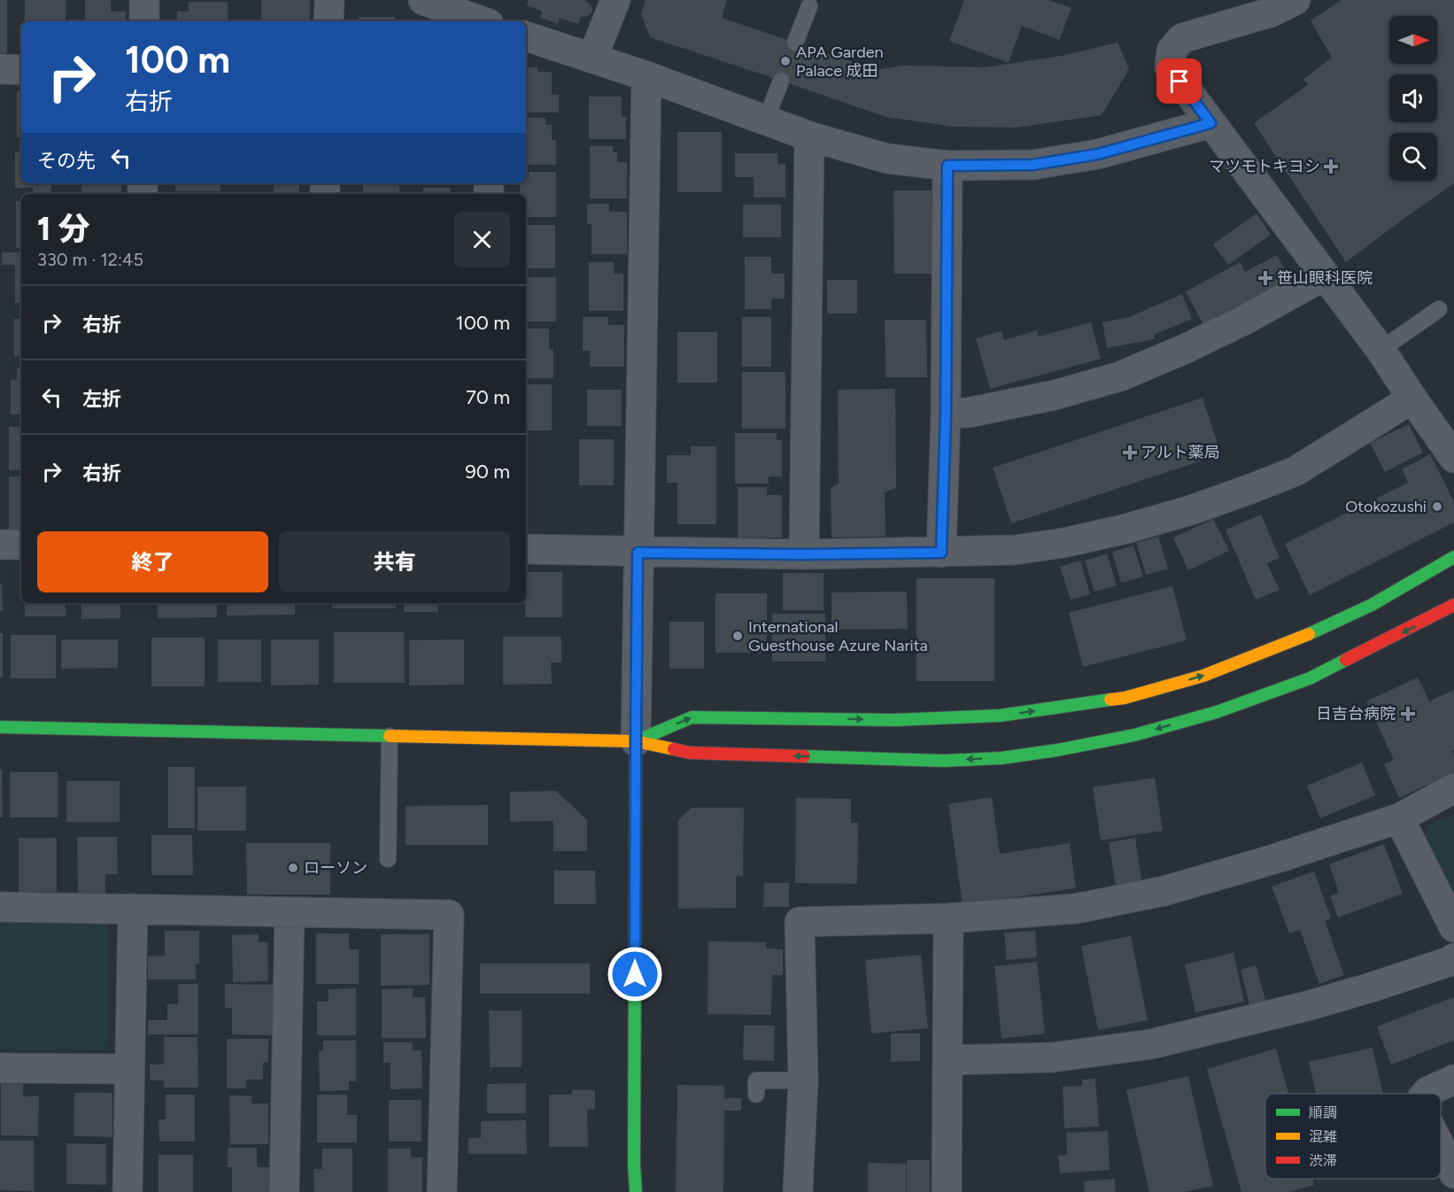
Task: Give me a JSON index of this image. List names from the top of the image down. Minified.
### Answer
{"places":{"other":["APA Garden Palace 成田","Otokozushi","International Guesthouse Azure Narita","ローソン"],"health":["マツモトキヨシ","笹山眼科医院","アルト薬局","日吉台病院"]},"legend":["順調","混雑","渋滞"],"north":"right","page":{"turn":["100 m","右折"],"then":"その先","heading":["1 分","330 m · 12:45"],"list":[{"name":"右折","value":"100 m"},{"name":"左折","value":"70 m"},{"name":"右折","value":"90 m"}],"buttons":["終了","共有"]}}
